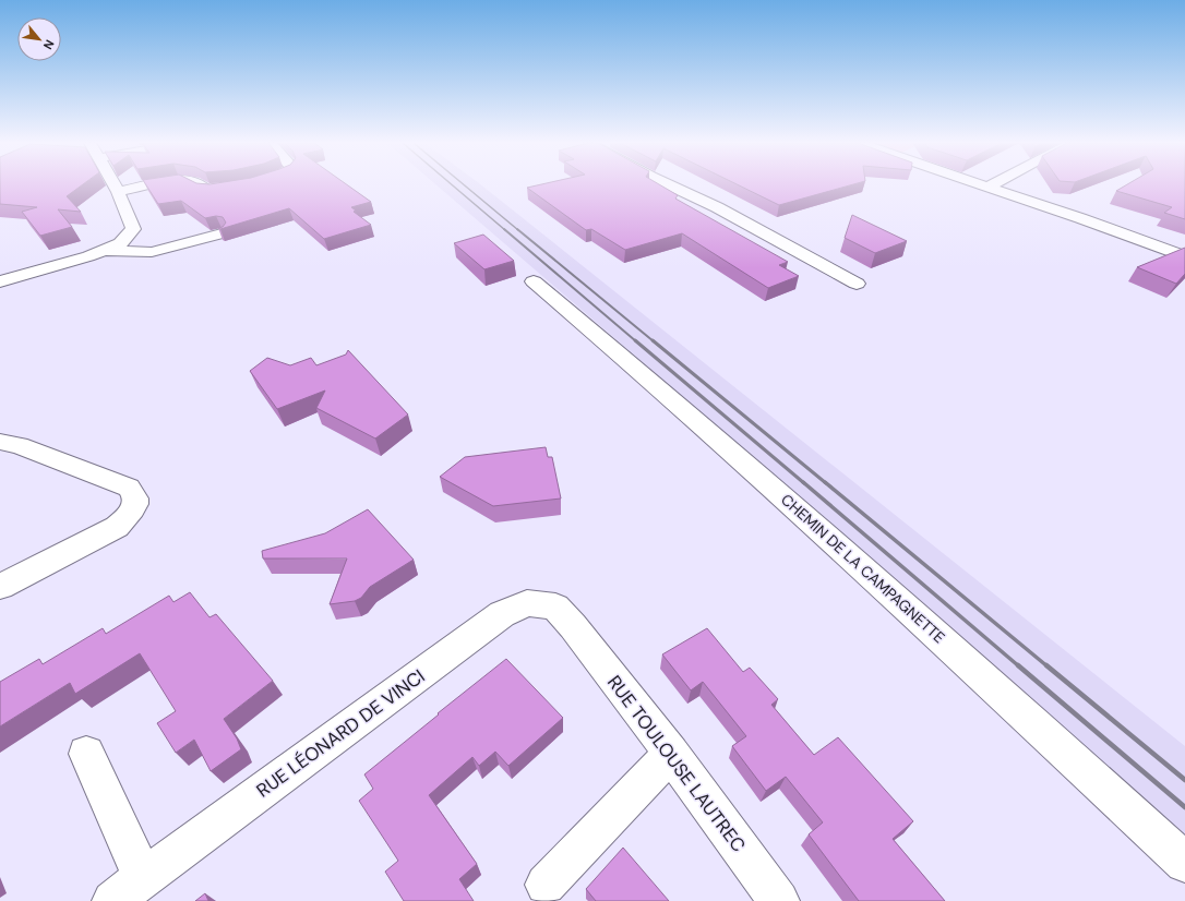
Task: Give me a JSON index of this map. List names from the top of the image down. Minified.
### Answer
{"streets":{"street":["CHEMIN DE LA CAMPAGNETTE","RUE LÉONARD DE VINCI","RUE TOULOUSE LAUTREC"]},"crossings":[["RUE LÉONARD DE VINCI","RUE TOULOUSE LAUTREC"]],"north":"bottom right"}
